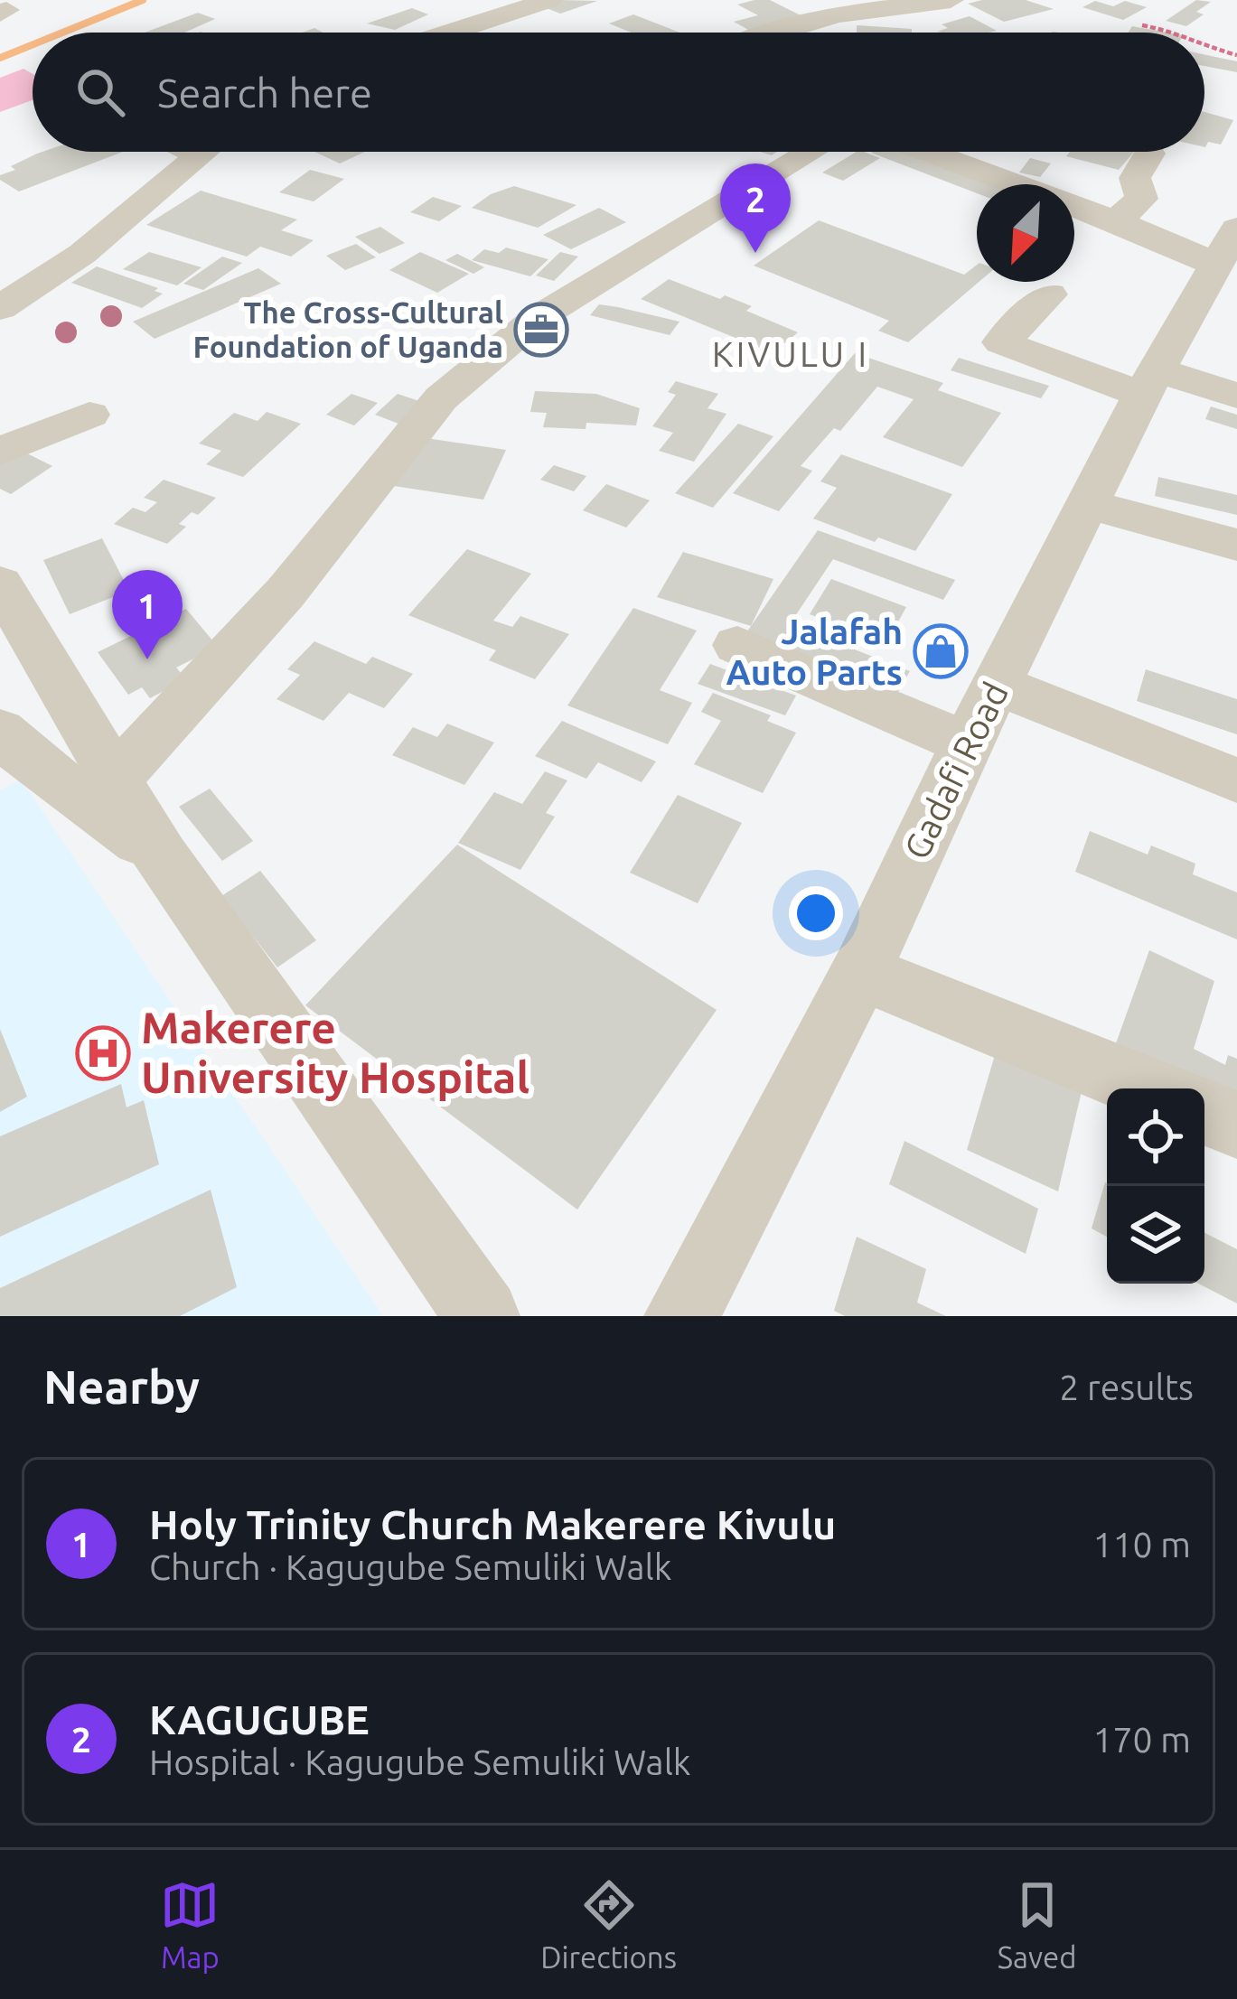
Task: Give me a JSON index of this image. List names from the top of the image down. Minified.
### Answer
{"streets":{"street":["Gadafi Road"]},"districts":["KIVULU I"],"places":{"office":["The Cross-Cultural Foundation of Uganda"],"shop":["Jalafah Auto Parts"],"hospital":["Makerere University Hospital"]},"north":"bottom left","page":{"search":"Search here","pins":["2","1"],"heading":["Nearby","2 results"],"list":[{"mark":"1","name":"Holy Trinity Church Makerere Kivulu","note":"Church · Kagugube Semuliki Walk","value":"110 m"},{"mark":"2","name":"KAGUGUBE","note":"Hospital · Kagugube Semuliki Walk","value":"170 m"}],"nav":["Map","Directions","Saved"]}}
